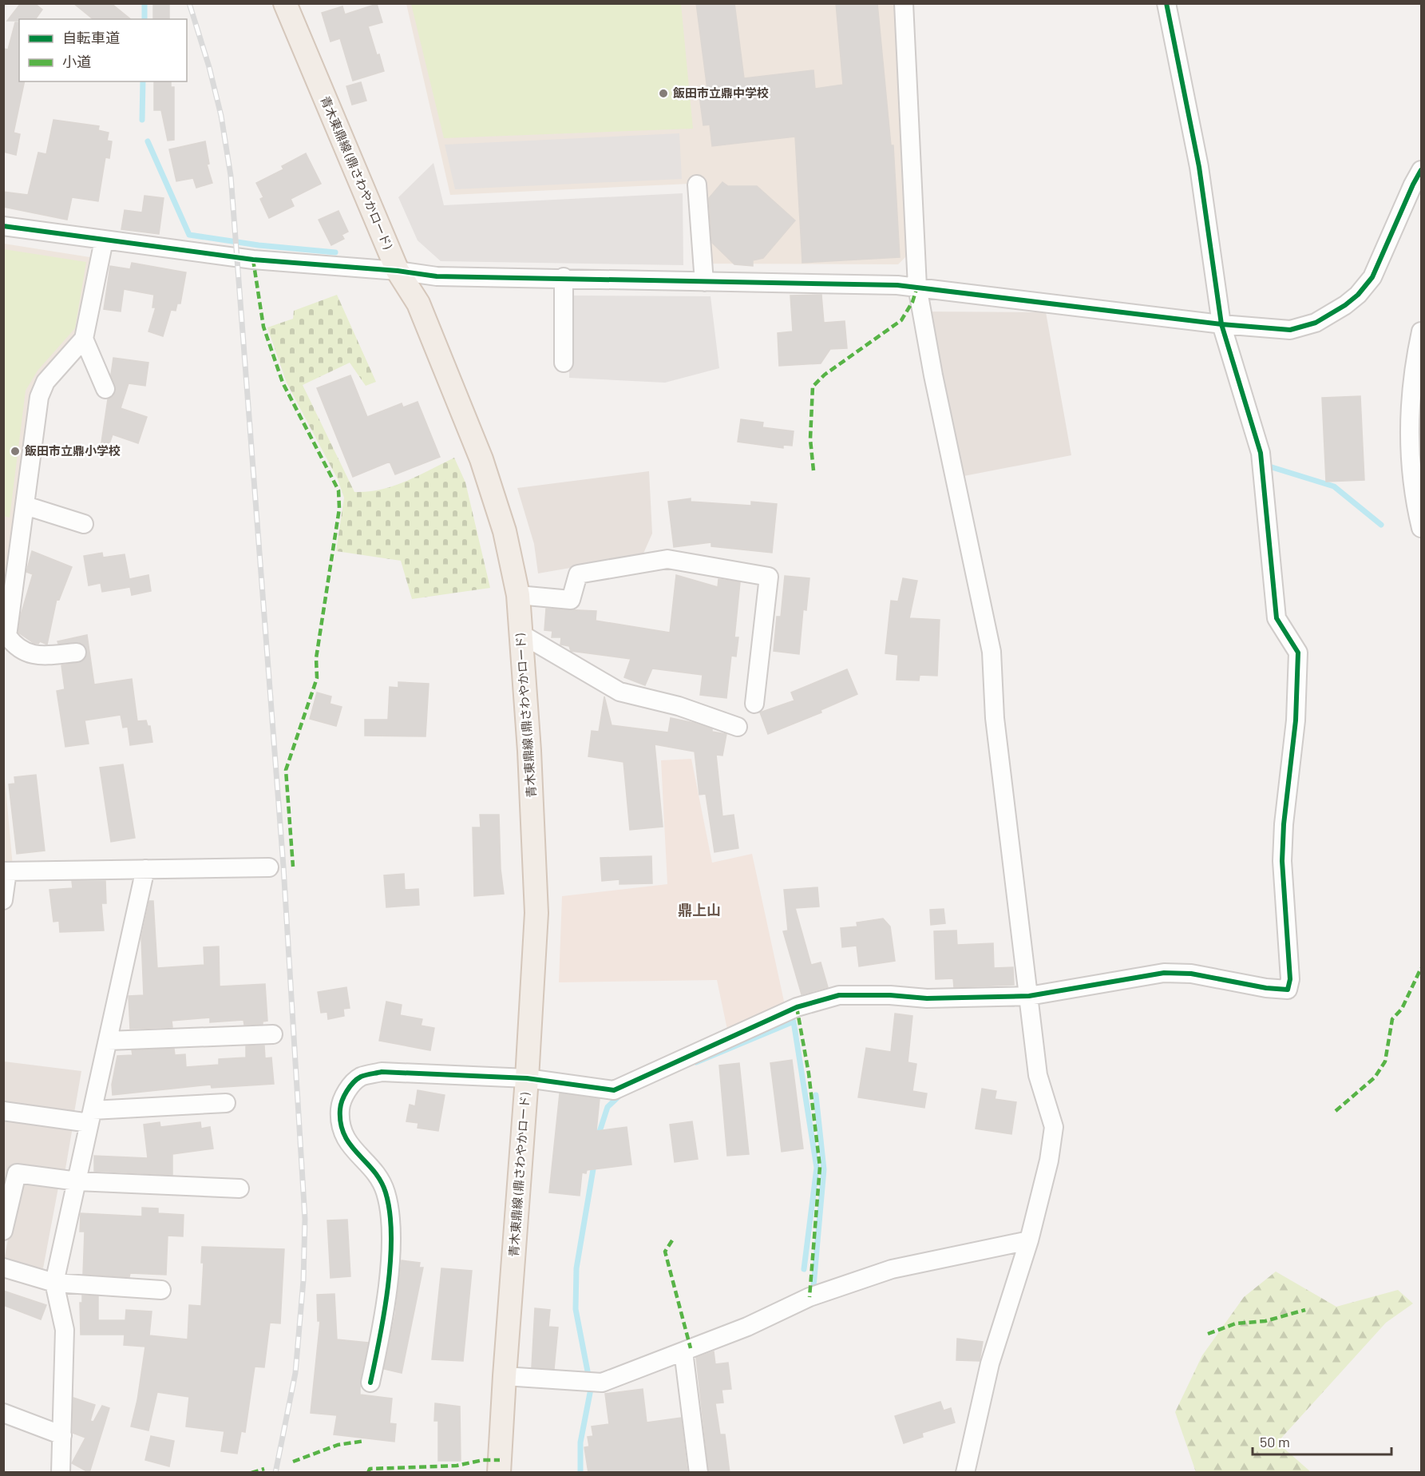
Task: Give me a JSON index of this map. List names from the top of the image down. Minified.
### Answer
{"streets":{"main road":["青木東鼎線 (鼎さわやかロード)"]},"districts":["鼎上山"],"places":["飯田市立鼎中学校","飯田市立鼎小学校"],"legend":["自転車道","小道"],"scale_bar":"50 m"}
